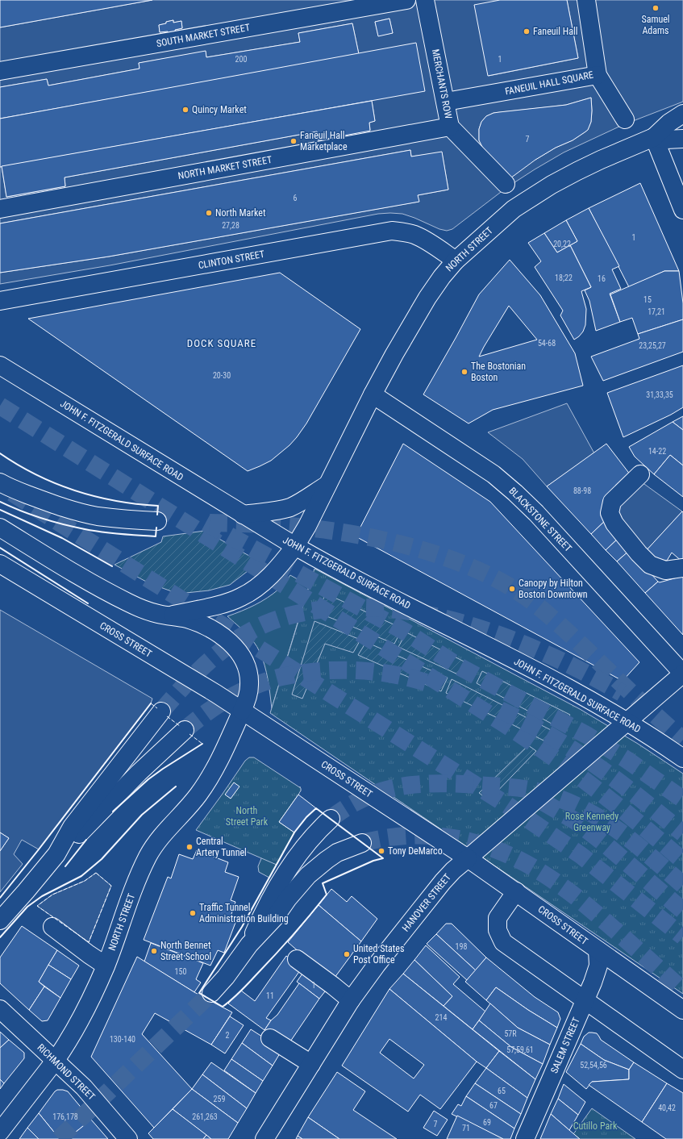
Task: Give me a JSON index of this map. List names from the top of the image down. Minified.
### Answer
{"streets":{"main road":["SOUTH MARKET STREET","FANEUIL HALL SQUARE","MERCHANTS ROW","NORTH MARKET STREET","NORTH STREET","CLINTON STREET","JOHN F. FITZGERALD SURFACE ROAD","BLACKSTONE STREET","CROSS STREET","HANOVER STREET","SALEM STREET","RICHMOND STREET"]},"crossings":[["FANEUIL HALL SQUARE","MERCHANTS ROW"],["MERCHANTS ROW","NORTH MARKET STREET"],["NORTH STREET","CLINTON STREET"],["NORTH STREET","JOHN F. FITZGERALD SURFACE ROAD"],["NORTH STREET","BLACKSTONE STREET"],["NORTH STREET","CROSS STREET"],["NORTH STREET","RICHMOND STREET"],["JOHN F. FITZGERALD SURFACE ROAD","HANOVER STREET"],["BLACKSTONE STREET","HANOVER STREET"],["CROSS STREET","HANOVER STREET"],["CROSS STREET","SALEM STREET"]],"districts":["DOCK SQUARE"],"parks":["North Street Park","Rose Kennedy Greenway","Cutillo Park"],"places":["Samuel Adams","Faneuil Hall","Quincy Market","Faneuil Hall Marketplace","North Market","The Bostonian Boston","Canopy by Hilton Boston Downtown","Central Artery Tunnel","Tony DeMarco","Traffic Tunnel Administration Building","North Bennet Street School","United States Post Office"],"house_numbers":["200","1","7","6","27,28","1","20,22","18;22","16","15","17,21","54-68","23,25,27","20-30","31,33,35","14-22","88-98","198","150","1","11","214","57R","2","130-140","57,59,61","52,54,56","65","259","67","40,42","176,178","261,263","69","7","71"]}
